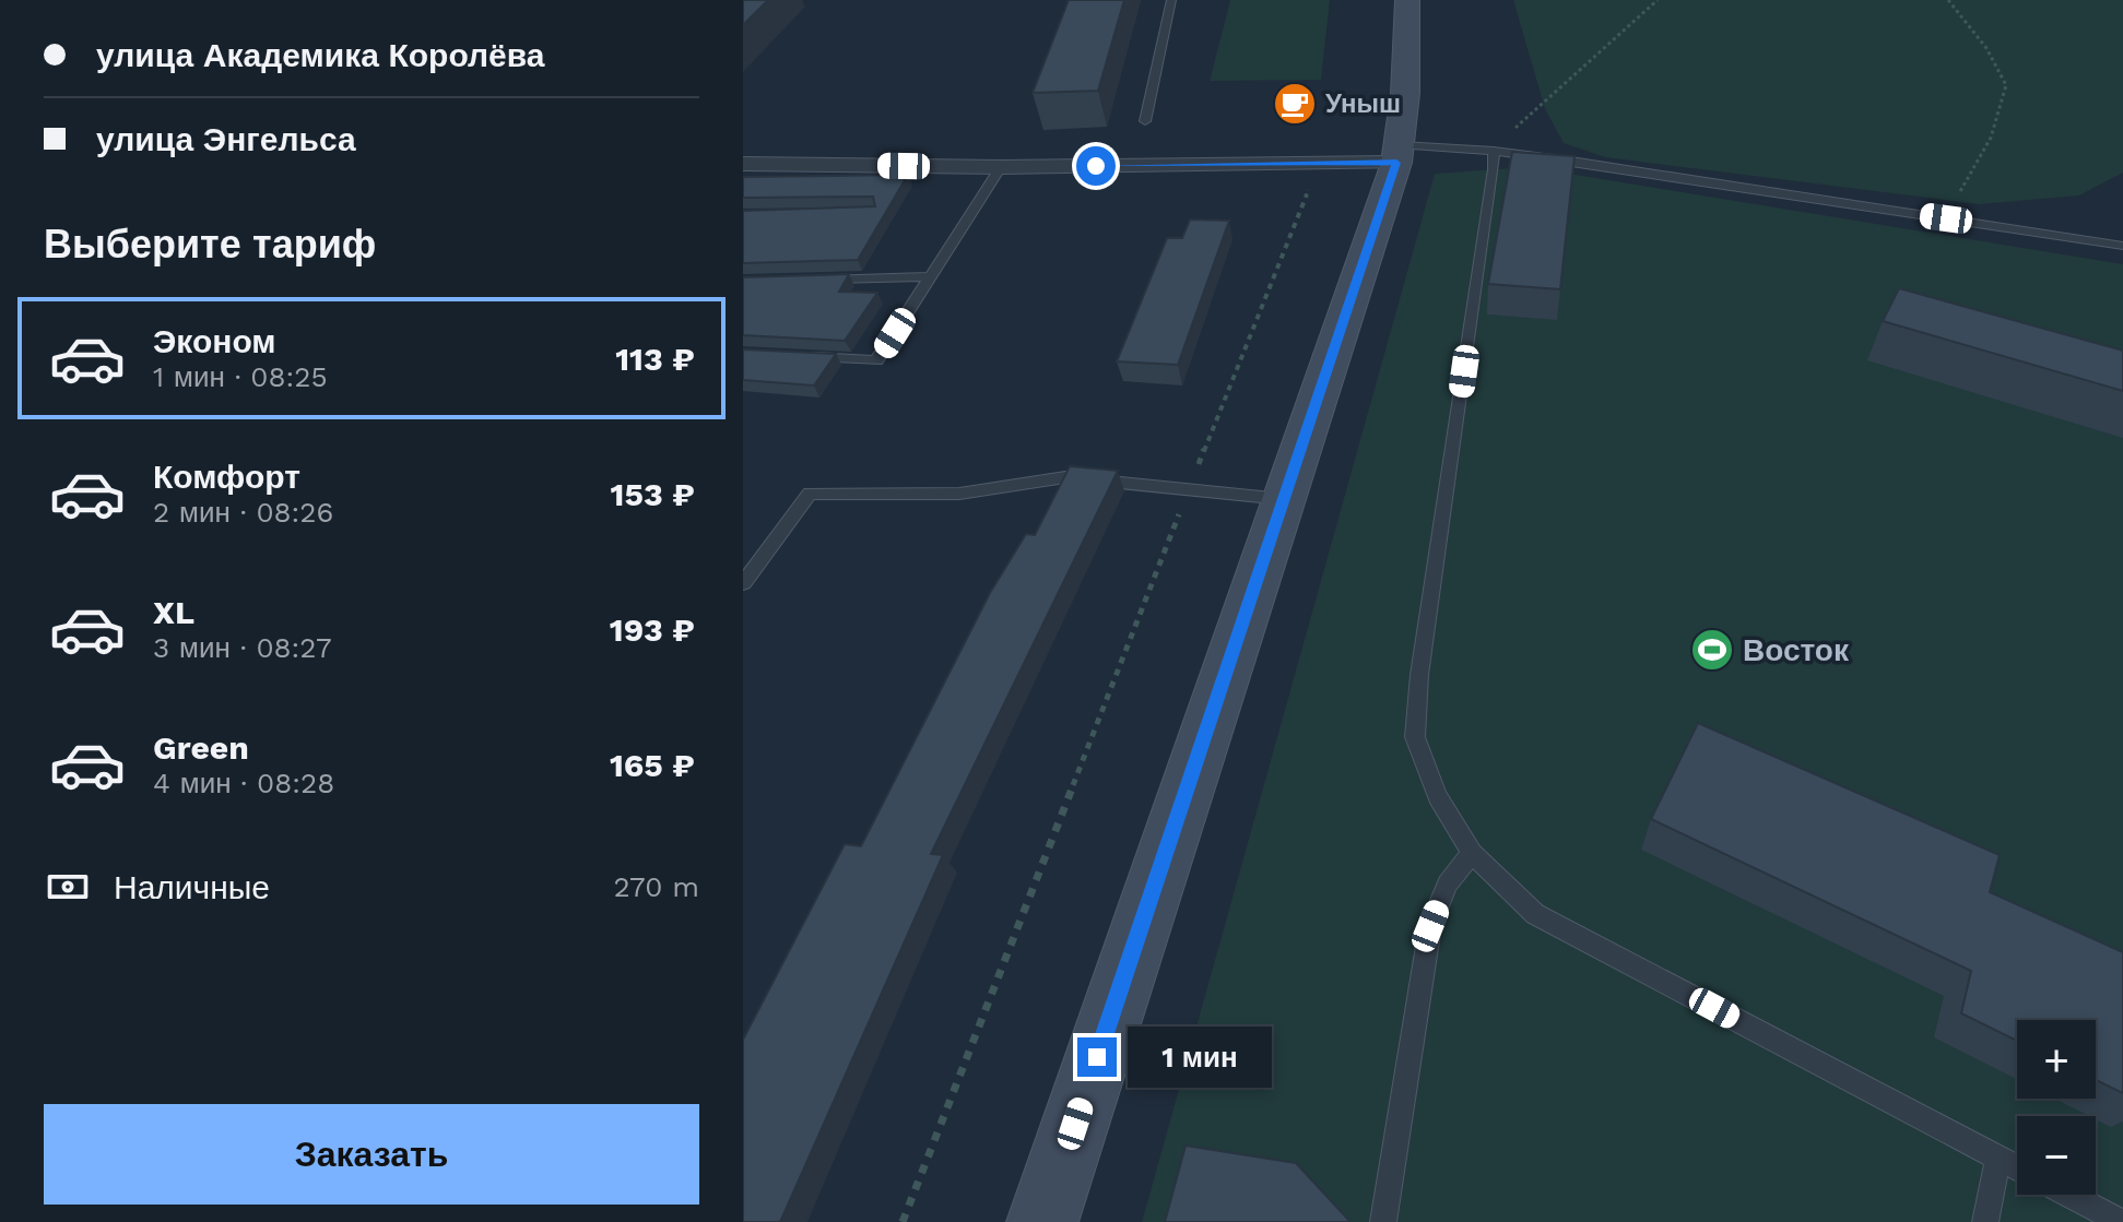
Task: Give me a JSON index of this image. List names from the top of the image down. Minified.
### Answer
{"places":{"cafe":["Уныш"],"sports":["Восток"]},"page":{"banner":["улица Академика Королёва","улица Энгельса"],"heading":"Выберите тариф","list":[{"name":"Эконом","note":"1 мин · 08:25","value":"113 ₽"},{"name":"Комфорт","note":"2 мин · 08:26","value":"153 ₽"},{"name":"XL","note":"3 мин · 08:27","value":"193 ₽"},{"name":"Green","note":"4 мин · 08:28","value":"165 ₽"}],"pay":["Наличные","270 m"],"map_buttons":["+","−"],"bubble":"1 мин","buttons":"Заказать"}}
